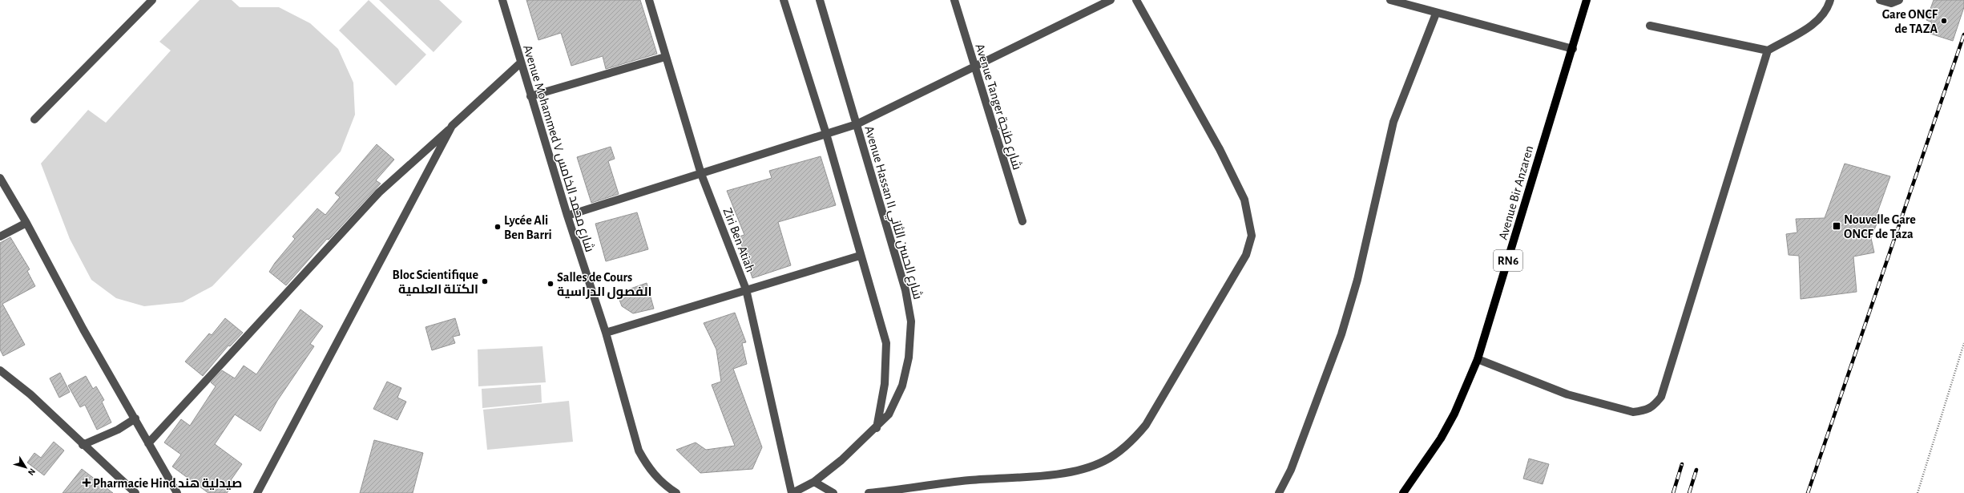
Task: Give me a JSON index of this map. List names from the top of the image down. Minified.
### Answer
{"streets":{"main road":["Avenue Bir Anzaren","RN6"],"street":["Avenue Tanger شارع طنجة","Avenue Mohammed V شارع محمد الخامس","Avenue Hassan II شارع الحسن الثاني","Ziri Ben Atiah"]},"crossings":[["Avenue Hassan II شارع الحسن الثاني","Ziri Ben Atiah"]],"places":{"other":["Gare ONCF de TAZA","Lycée Ali Ben Barri","Bloc Scientifique الكتلة العلمية","Salles de Cours الفصول الدراسية"],"transit":["Nouvelle Gare ONCF de Taza"],"health":["Pharmacie Hind صيدلية هند"]},"north":"bottom right"}
